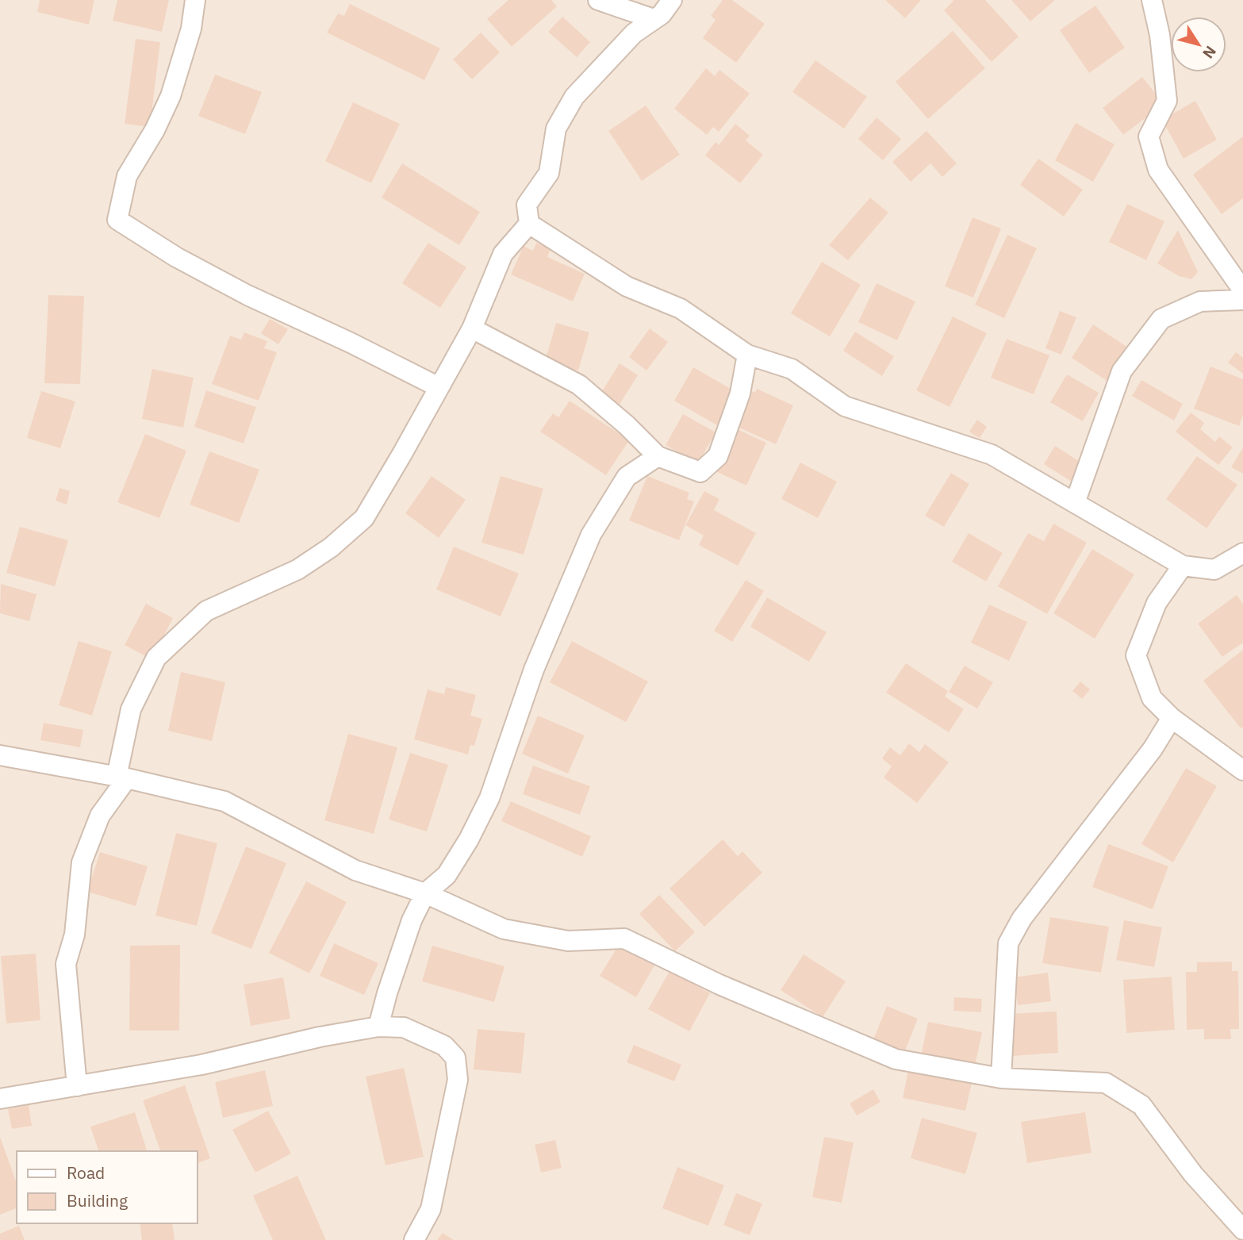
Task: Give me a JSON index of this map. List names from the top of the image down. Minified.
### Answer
{"legend":["Road","Building"],"north":"bottom right"}
